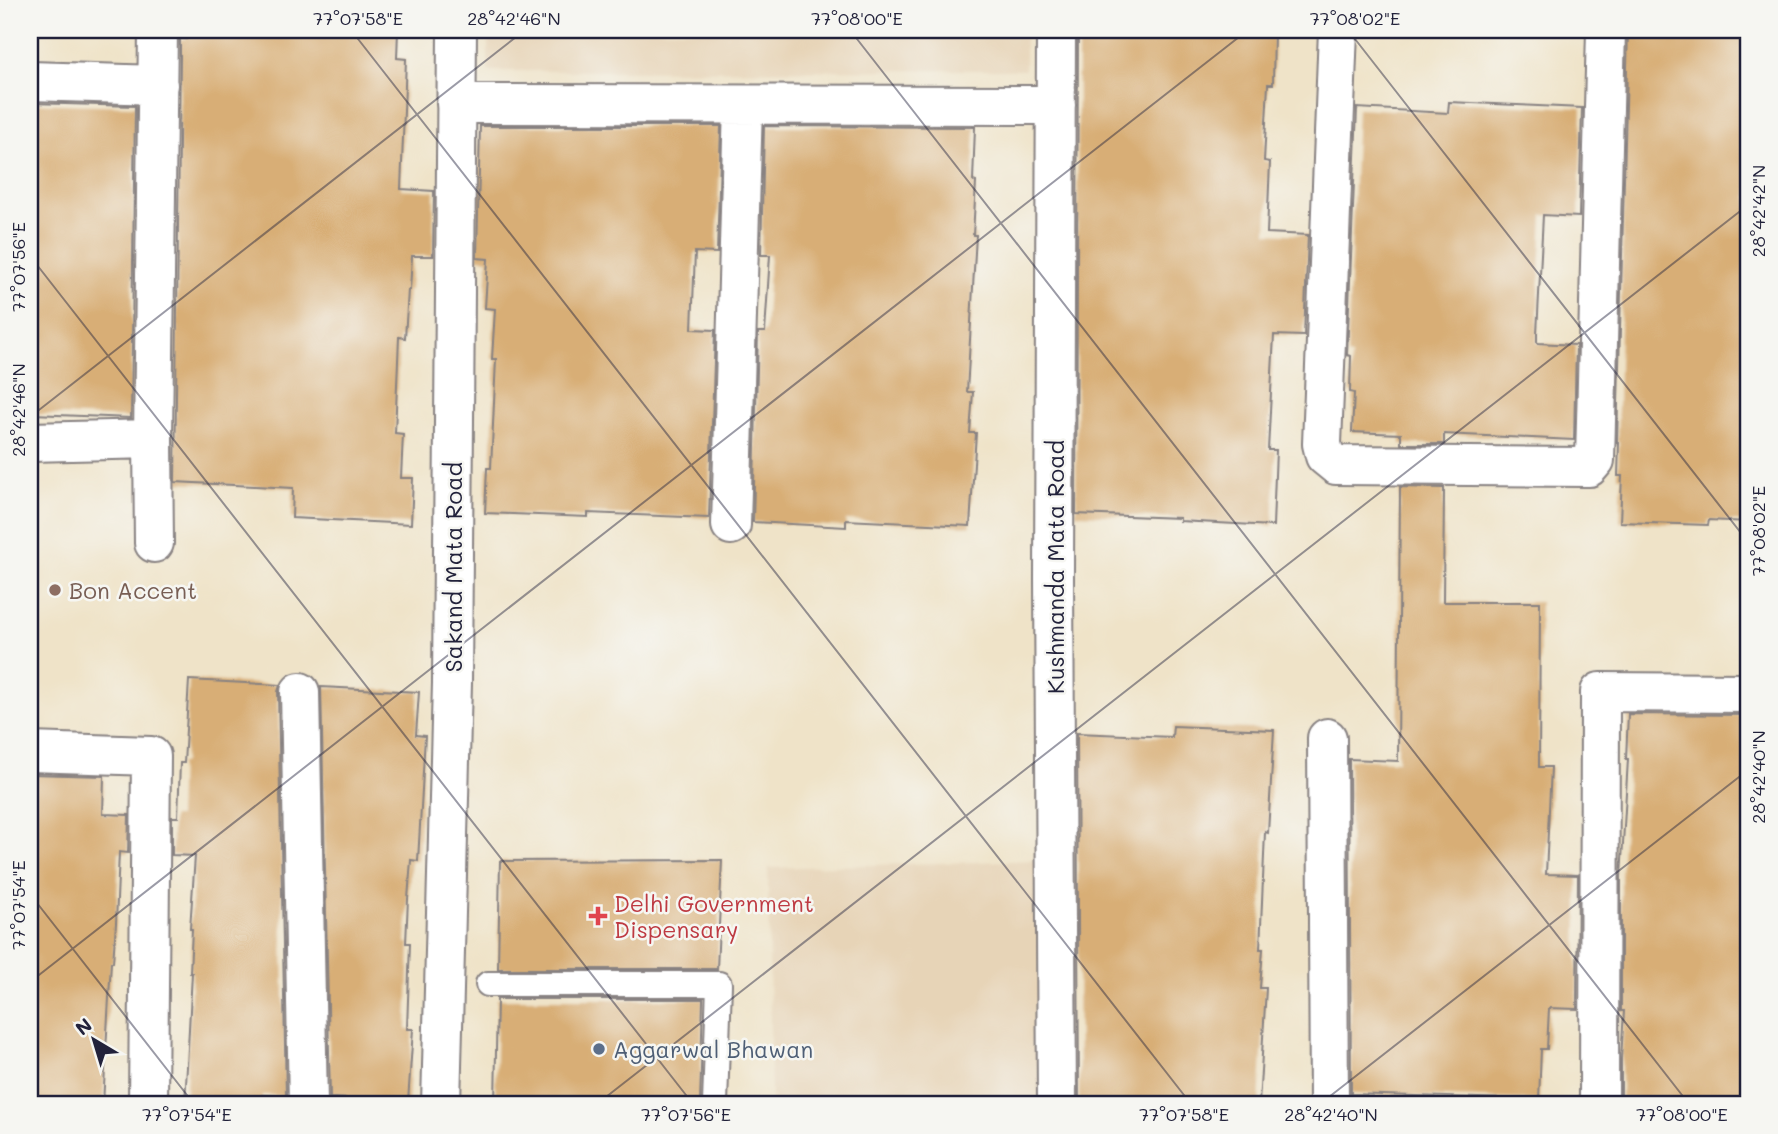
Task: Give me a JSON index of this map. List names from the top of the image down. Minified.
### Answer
{"streets":{"street":["Sakand Mata Road","Kushmanda Mata Road"]},"places":{"other":["Bon Accent","Aggarwal Bhawan"],"health":["Delhi Government Dispensary"]},"north":"top left","coordinates":["77°07'58\"E","28°42'46\"N","77°08'00\"E","77°08'02\"E","28°42'42\"N","77°07'56\"E","28°42'40\"N","77°07'54\"E"]}
